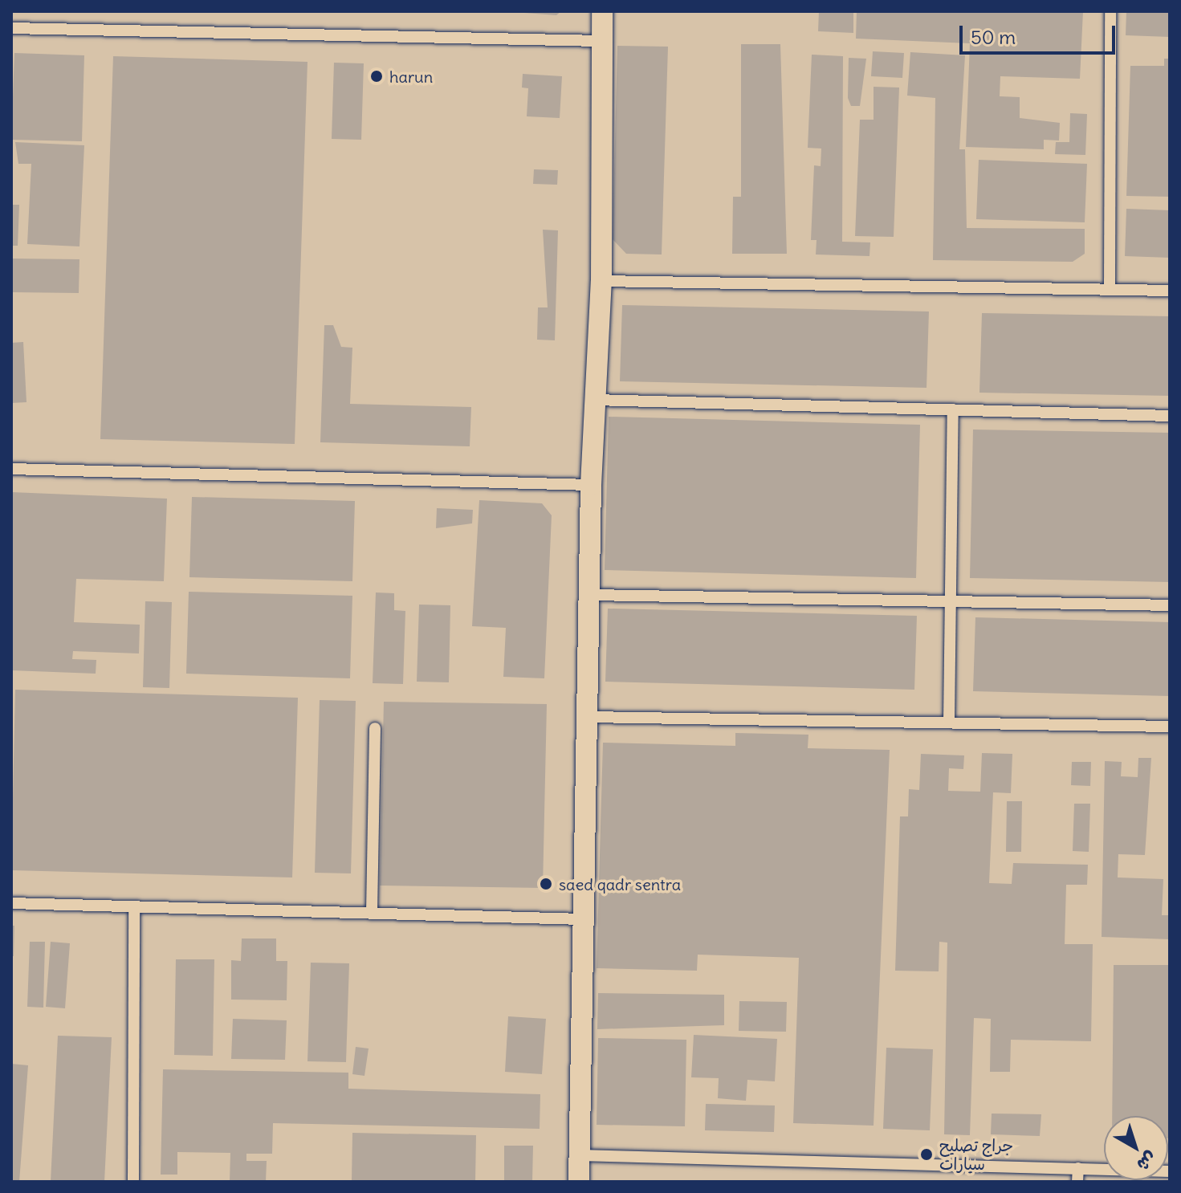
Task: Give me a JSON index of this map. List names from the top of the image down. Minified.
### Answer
{"places":["harun","saed qadr sentra","جراج تصليح سيارات"],"scale_bar":"50 m","north":"bottom right"}
